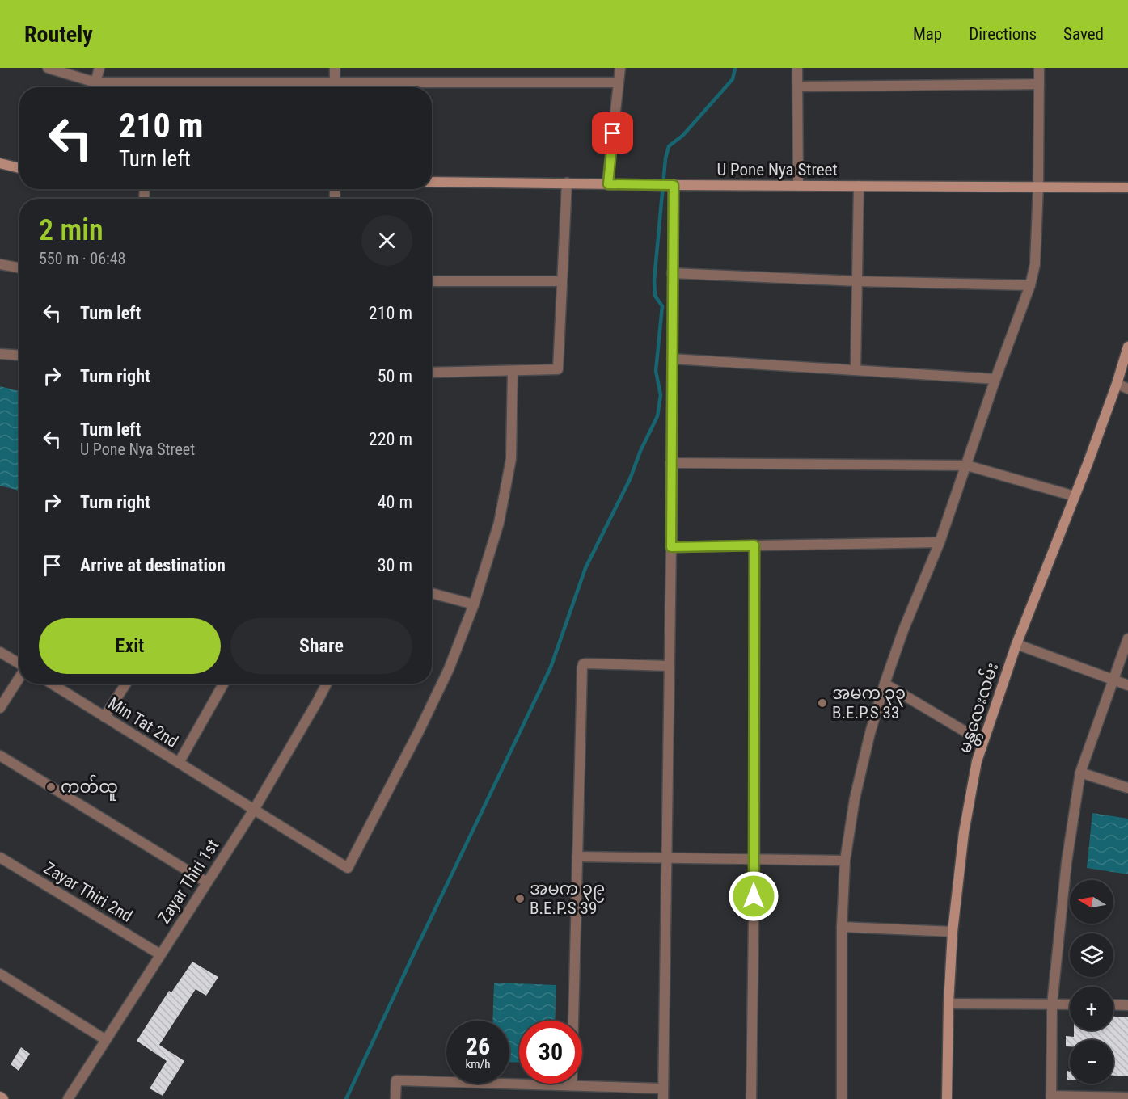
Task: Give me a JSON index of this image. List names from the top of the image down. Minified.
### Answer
{"streets":{"street":["U Pone Nya Street","မန္တလေးလမ်း","Min Tat 2nd","Zayar Thiri 1st","Zayar Thiri 2nd"]},"crossings":[["Min Tat 2nd","Zayar Thiri 1st"],["Zayar Thiri 1st","Zayar Thiri 2nd"]],"places":["အမက ၃၃ B.E.P.S 33","ကတ်ထူ","အမက ၃၉ B.E.P.S 39"],"north":"left","page":{"header":"Routely","nav":["Map","Directions","Saved"],"turn":["210 m","Turn left"],"heading":["2 min","550 m · 06:48"],"list":[{"name":"Turn left","value":"210 m"},{"name":"Turn right","value":"50 m"},{"name":"Turn left","note":"U Pone Nya Street","value":"220 m"},{"name":"Turn right","value":"40 m"},{"name":"Arrive at destination","value":"30 m"}],"buttons":["Exit","Share"],"map_buttons":["+","−"],"speed":"26 km/h","limit":"30"}}
